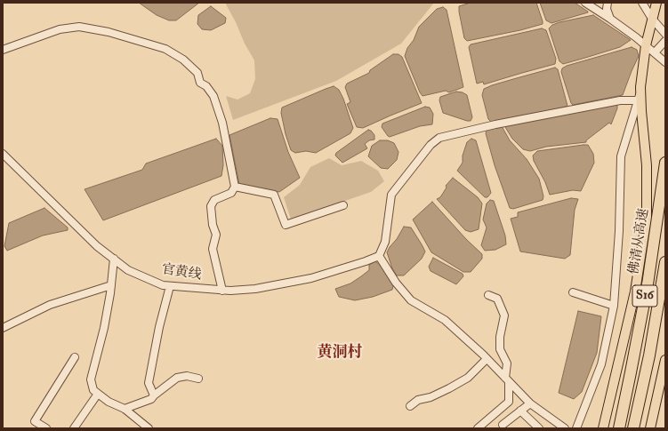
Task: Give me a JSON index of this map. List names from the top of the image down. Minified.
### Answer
{"streets":{"highway":["佛清从高速","S16"],"street":["官黄线"]},"districts":["黄洞村"]}
